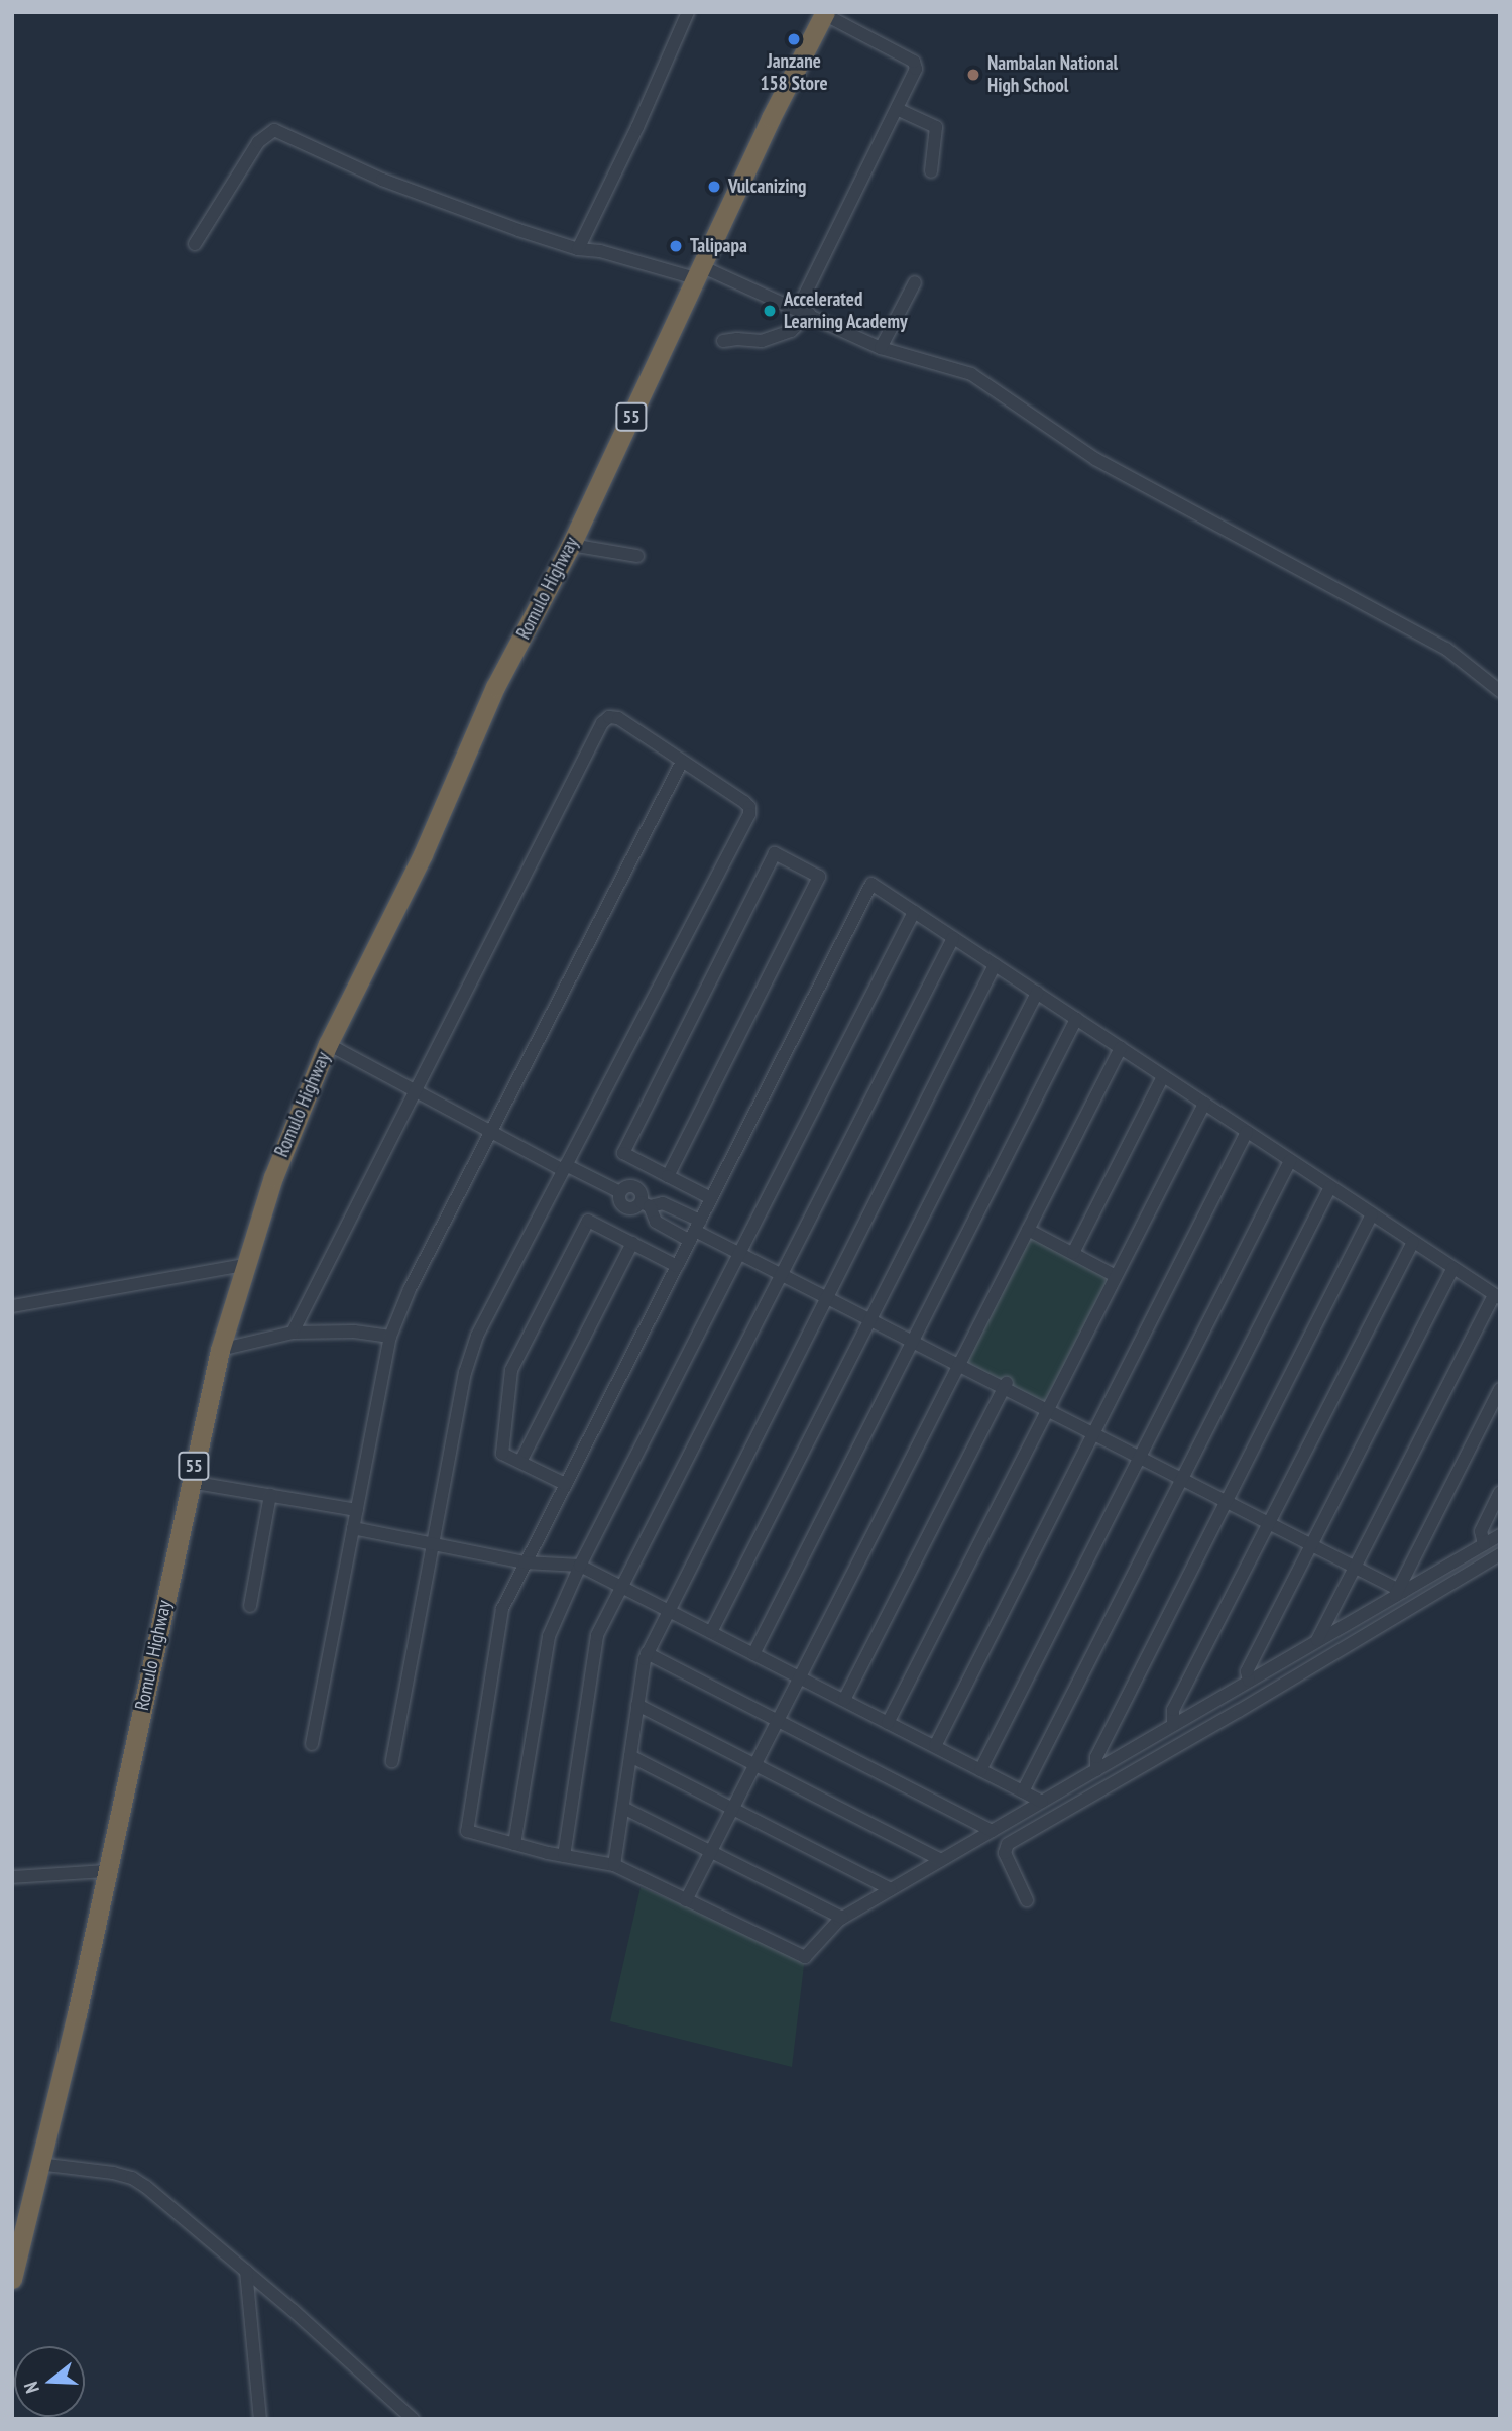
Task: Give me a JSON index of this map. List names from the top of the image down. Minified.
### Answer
{"streets":{"highway":["55","Romulo Highway"]},"places":["Janzane 158 Store","Nambalan National High School","Vulcanizing","Talipapa","Accelerated Learning Academy"],"north":"left"}
